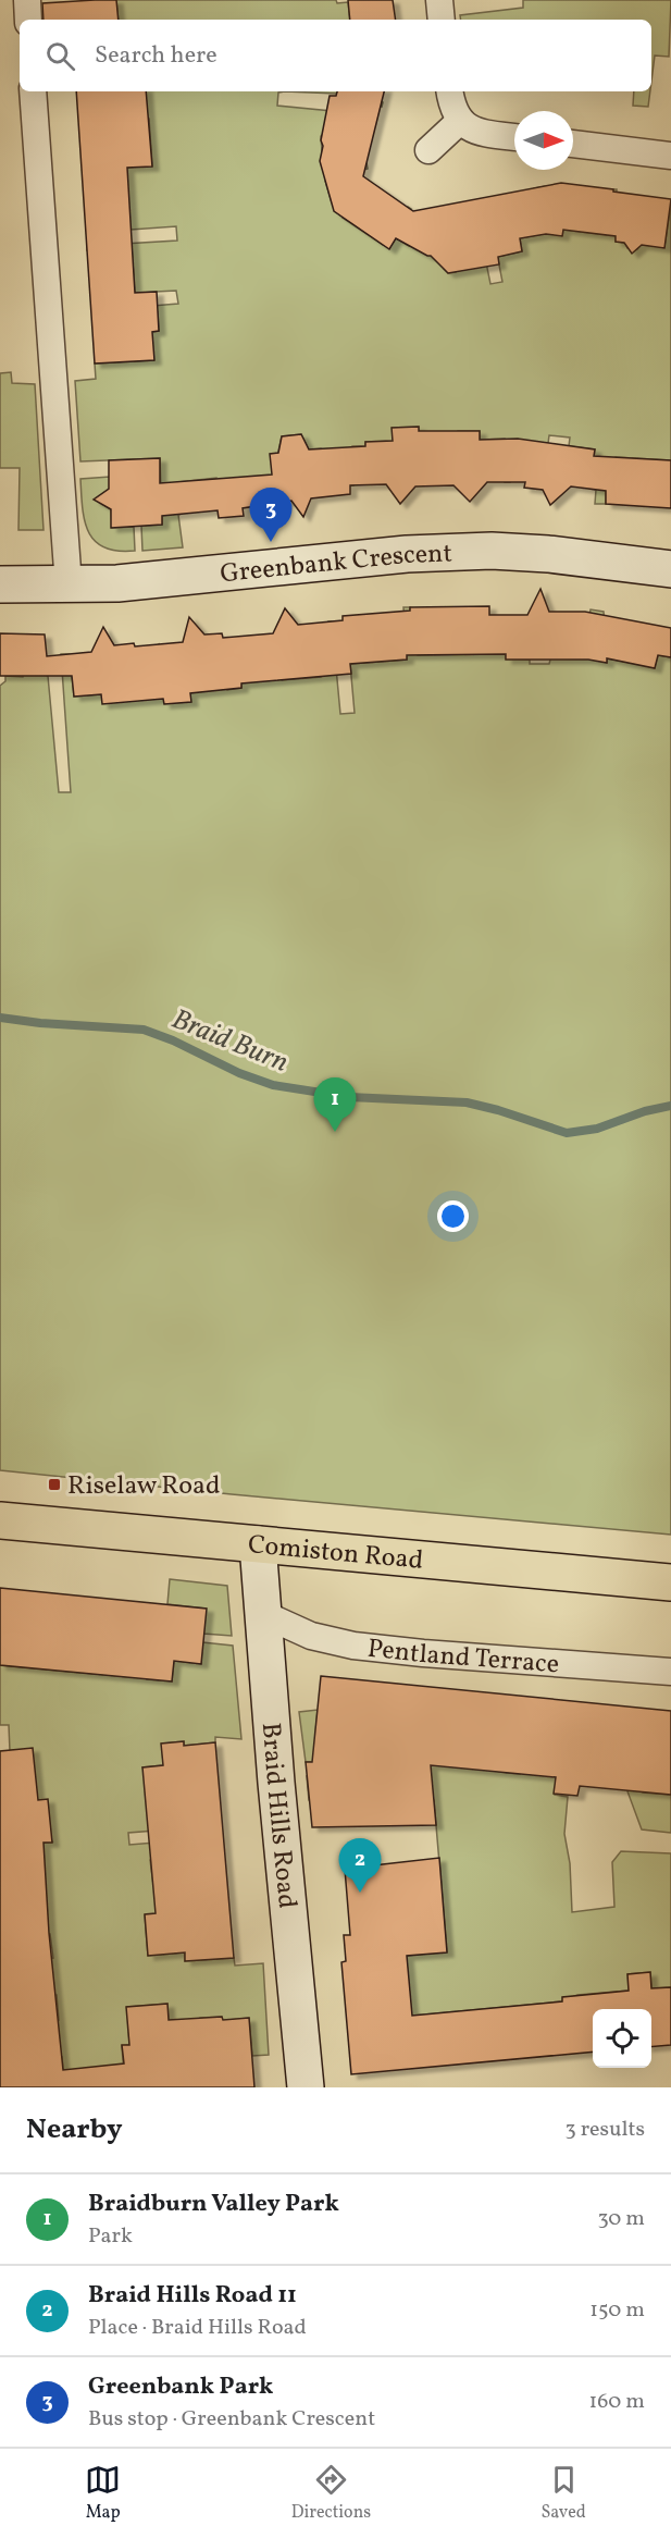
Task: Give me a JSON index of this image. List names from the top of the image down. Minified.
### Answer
{"streets":{"main road":["Comiston Road"],"street":["Greenbank Crescent","Pentland Terrace","Braid Hills Road"]},"crossings":[["Comiston Road","Braid Hills Road"],["Pentland Terrace","Braid Hills Road"]],"water":["Braid Burn"],"places":{"transit":["Riselaw Road"]},"north":"right","page":{"search":"Search here","pins":["3","1","2"],"heading":["Nearby","3 results"],"list":[{"mark":"1","name":"Braidburn Valley Park","note":"Park","value":"30 m"},{"mark":"2","name":"Braid Hills Road 11","note":"Place · Braid Hills Road","value":"150 m"},{"mark":"3","name":"Greenbank Park","note":"Bus stop · Greenbank Crescent","value":"160 m"}],"nav":["Map","Directions","Saved"]}}
